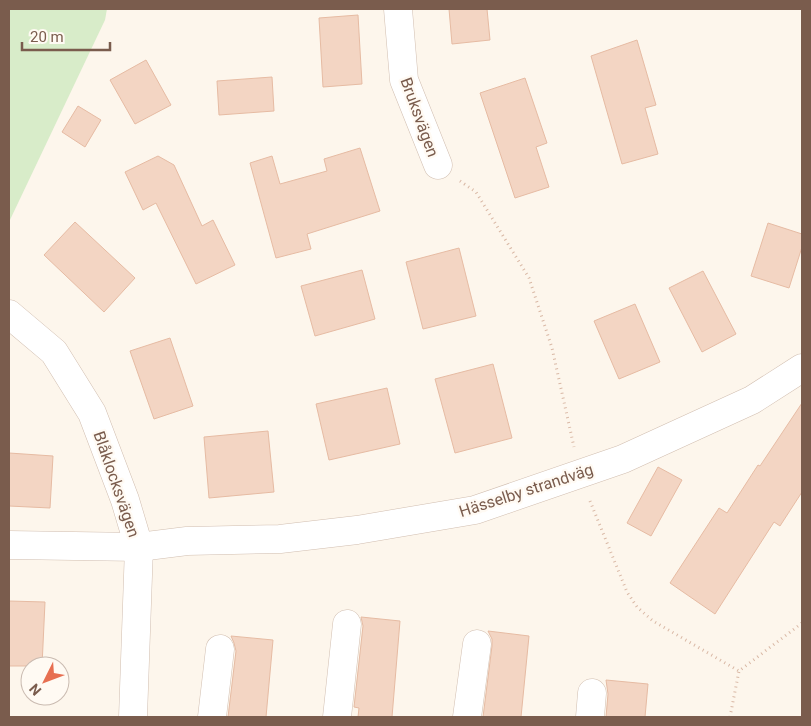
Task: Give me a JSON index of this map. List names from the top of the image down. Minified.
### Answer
{"streets":{"street":["Bruksvägen","Blåklocksvägen","Hässelby strandväg"]},"crossings":[["Blåklocksvägen","Hässelby strandväg"]],"scale_bar":"20 m","north":"bottom left"}
